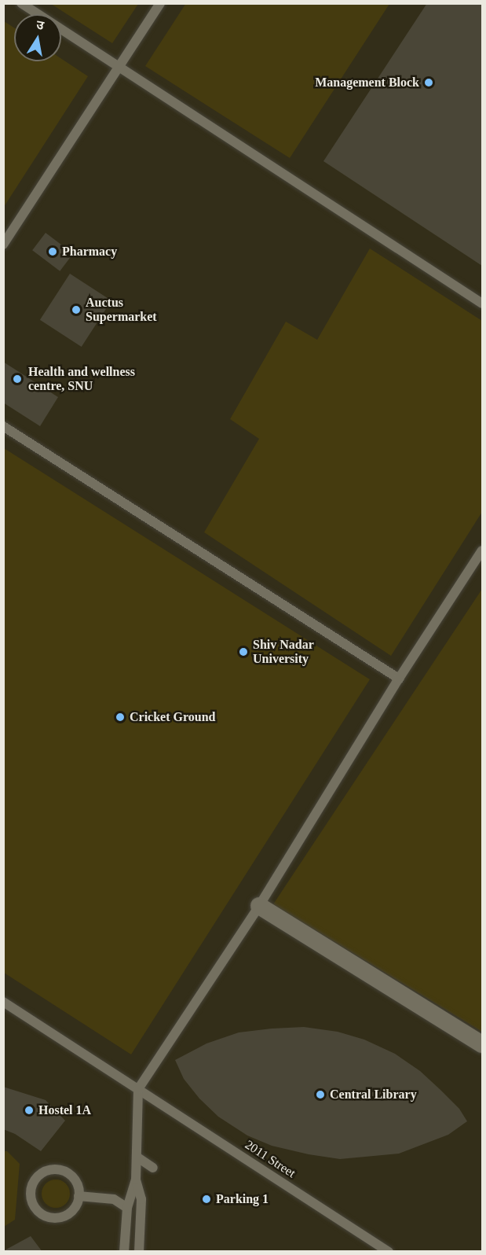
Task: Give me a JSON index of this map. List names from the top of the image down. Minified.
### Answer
{"streets":{"lane":["2011 Street"]},"places":["Management Block","Pharmacy","Auctus Supermarket","Health and wellness centre, SNU","Shiv Nadar University","Cricket Ground","Central Library","Hostel 1A","Parking 1"],"north":"top"}
